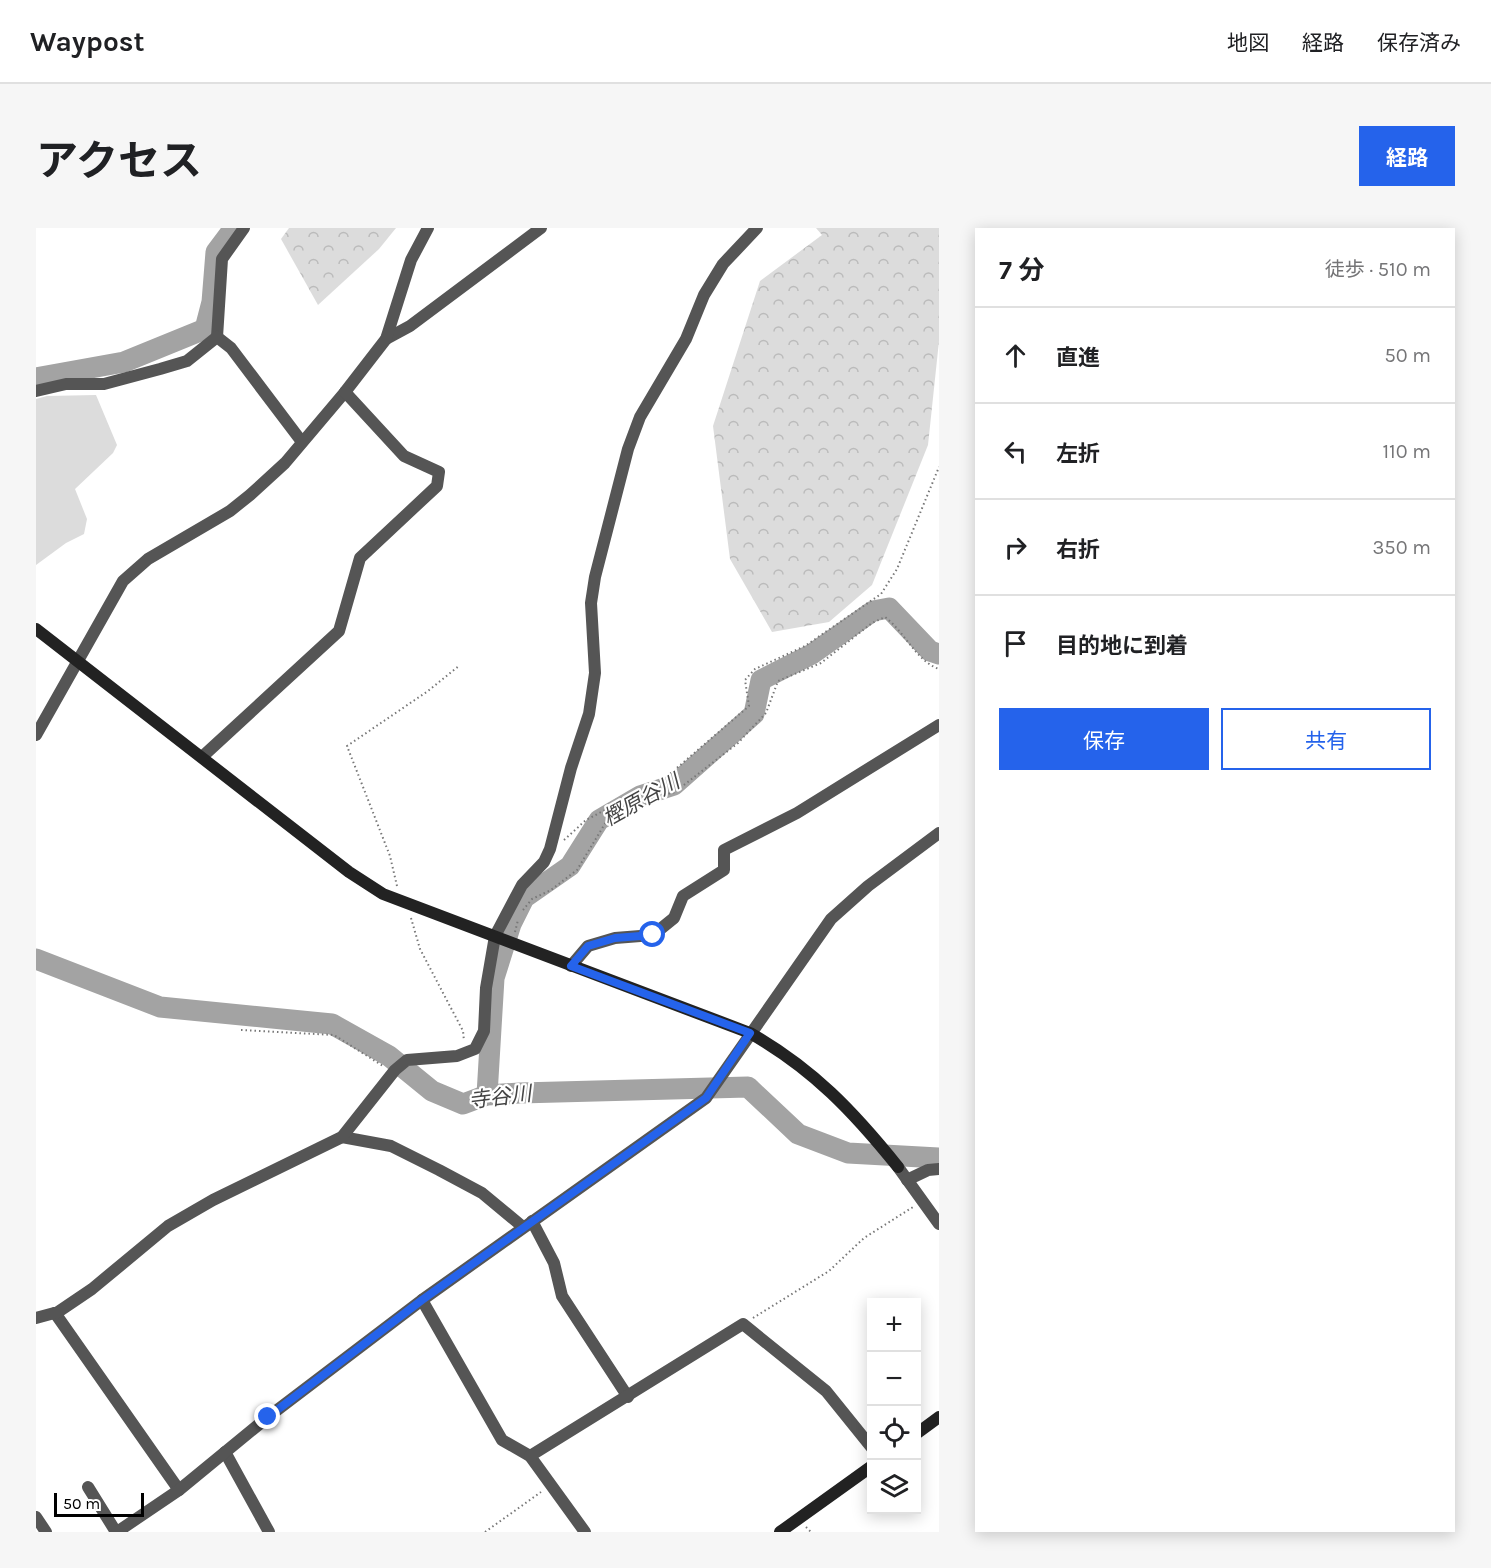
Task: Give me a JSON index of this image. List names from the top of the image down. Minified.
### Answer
{"water":["樫原谷川","寺谷川"],"scale_bar":"50 m","page":{"header":"Waypost","nav":["地図","経路","保存済み"],"title":"アクセス","buttons":["経路",["保存","共有"]],"heading":["7 分","徒歩 · 510 m"],"list":[["直進","50 m"],["左折","110 m"],["右折","350 m"],"目的地に到着"],"map_buttons":["+","−"],"scale":"50 m"}}
